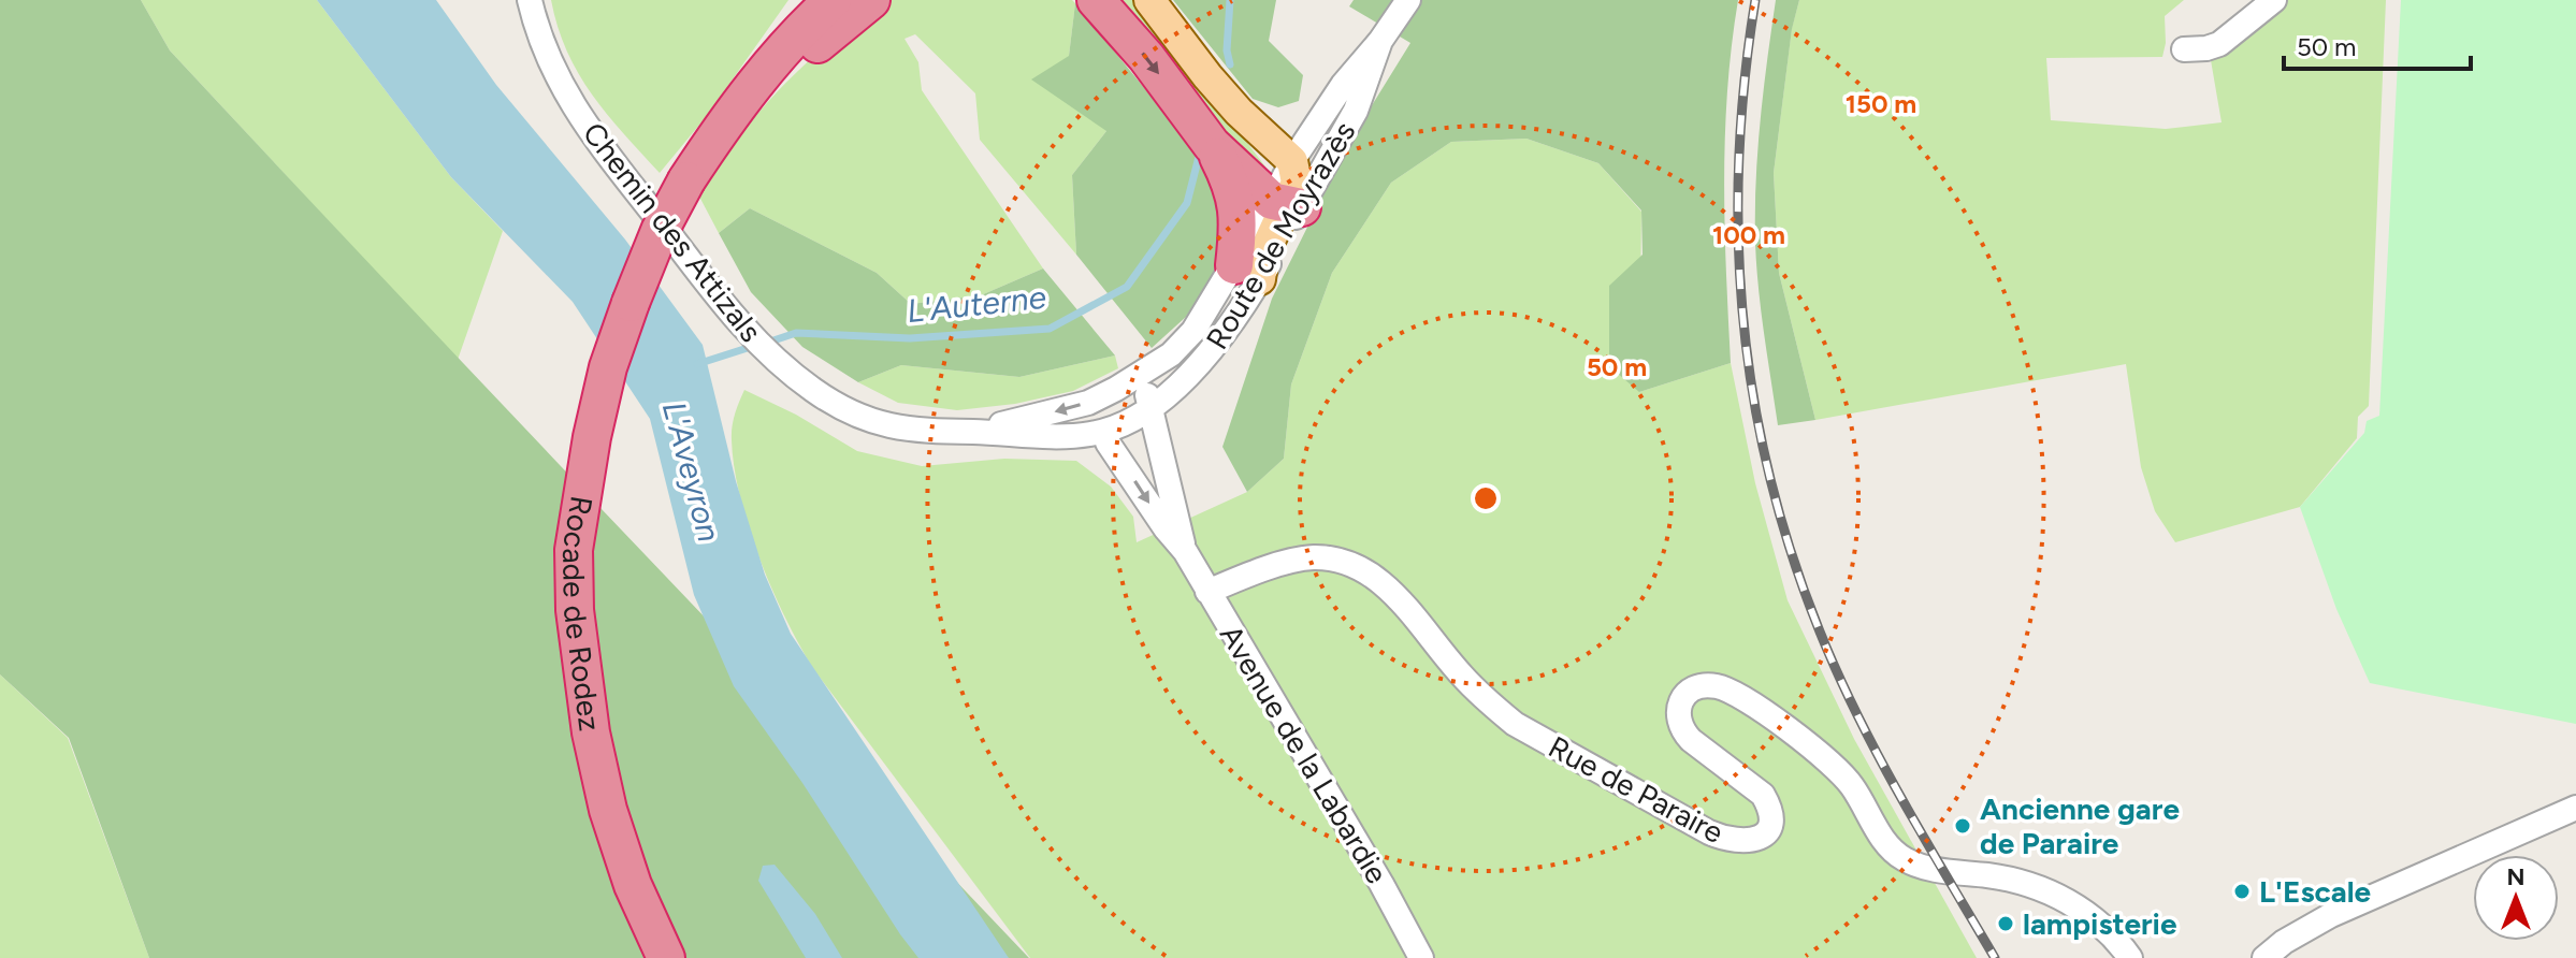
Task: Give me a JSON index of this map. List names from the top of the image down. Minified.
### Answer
{"streets":{"highway":["Rocade de Rodez"],"street":["Chemin des Attizals","Route de Moyrazès","Avenue de la Labardie","Rue de Paraire"]},"crossings":[["Chemin des Attizals","Route de Moyrazès"],["Chemin des Attizals","Avenue de la Labardie"],["Route de Moyrazès","Avenue de la Labardie"],["Avenue de la Labardie","Rue de Paraire"]],"water":["L'Auterne","L'Aveyron"],"places":["Ancienne gare de Paraire","L'Escale","lampisterie"],"scale_bar":"50 m","north":"top","rings":["150 m","100 m","50 m"]}
